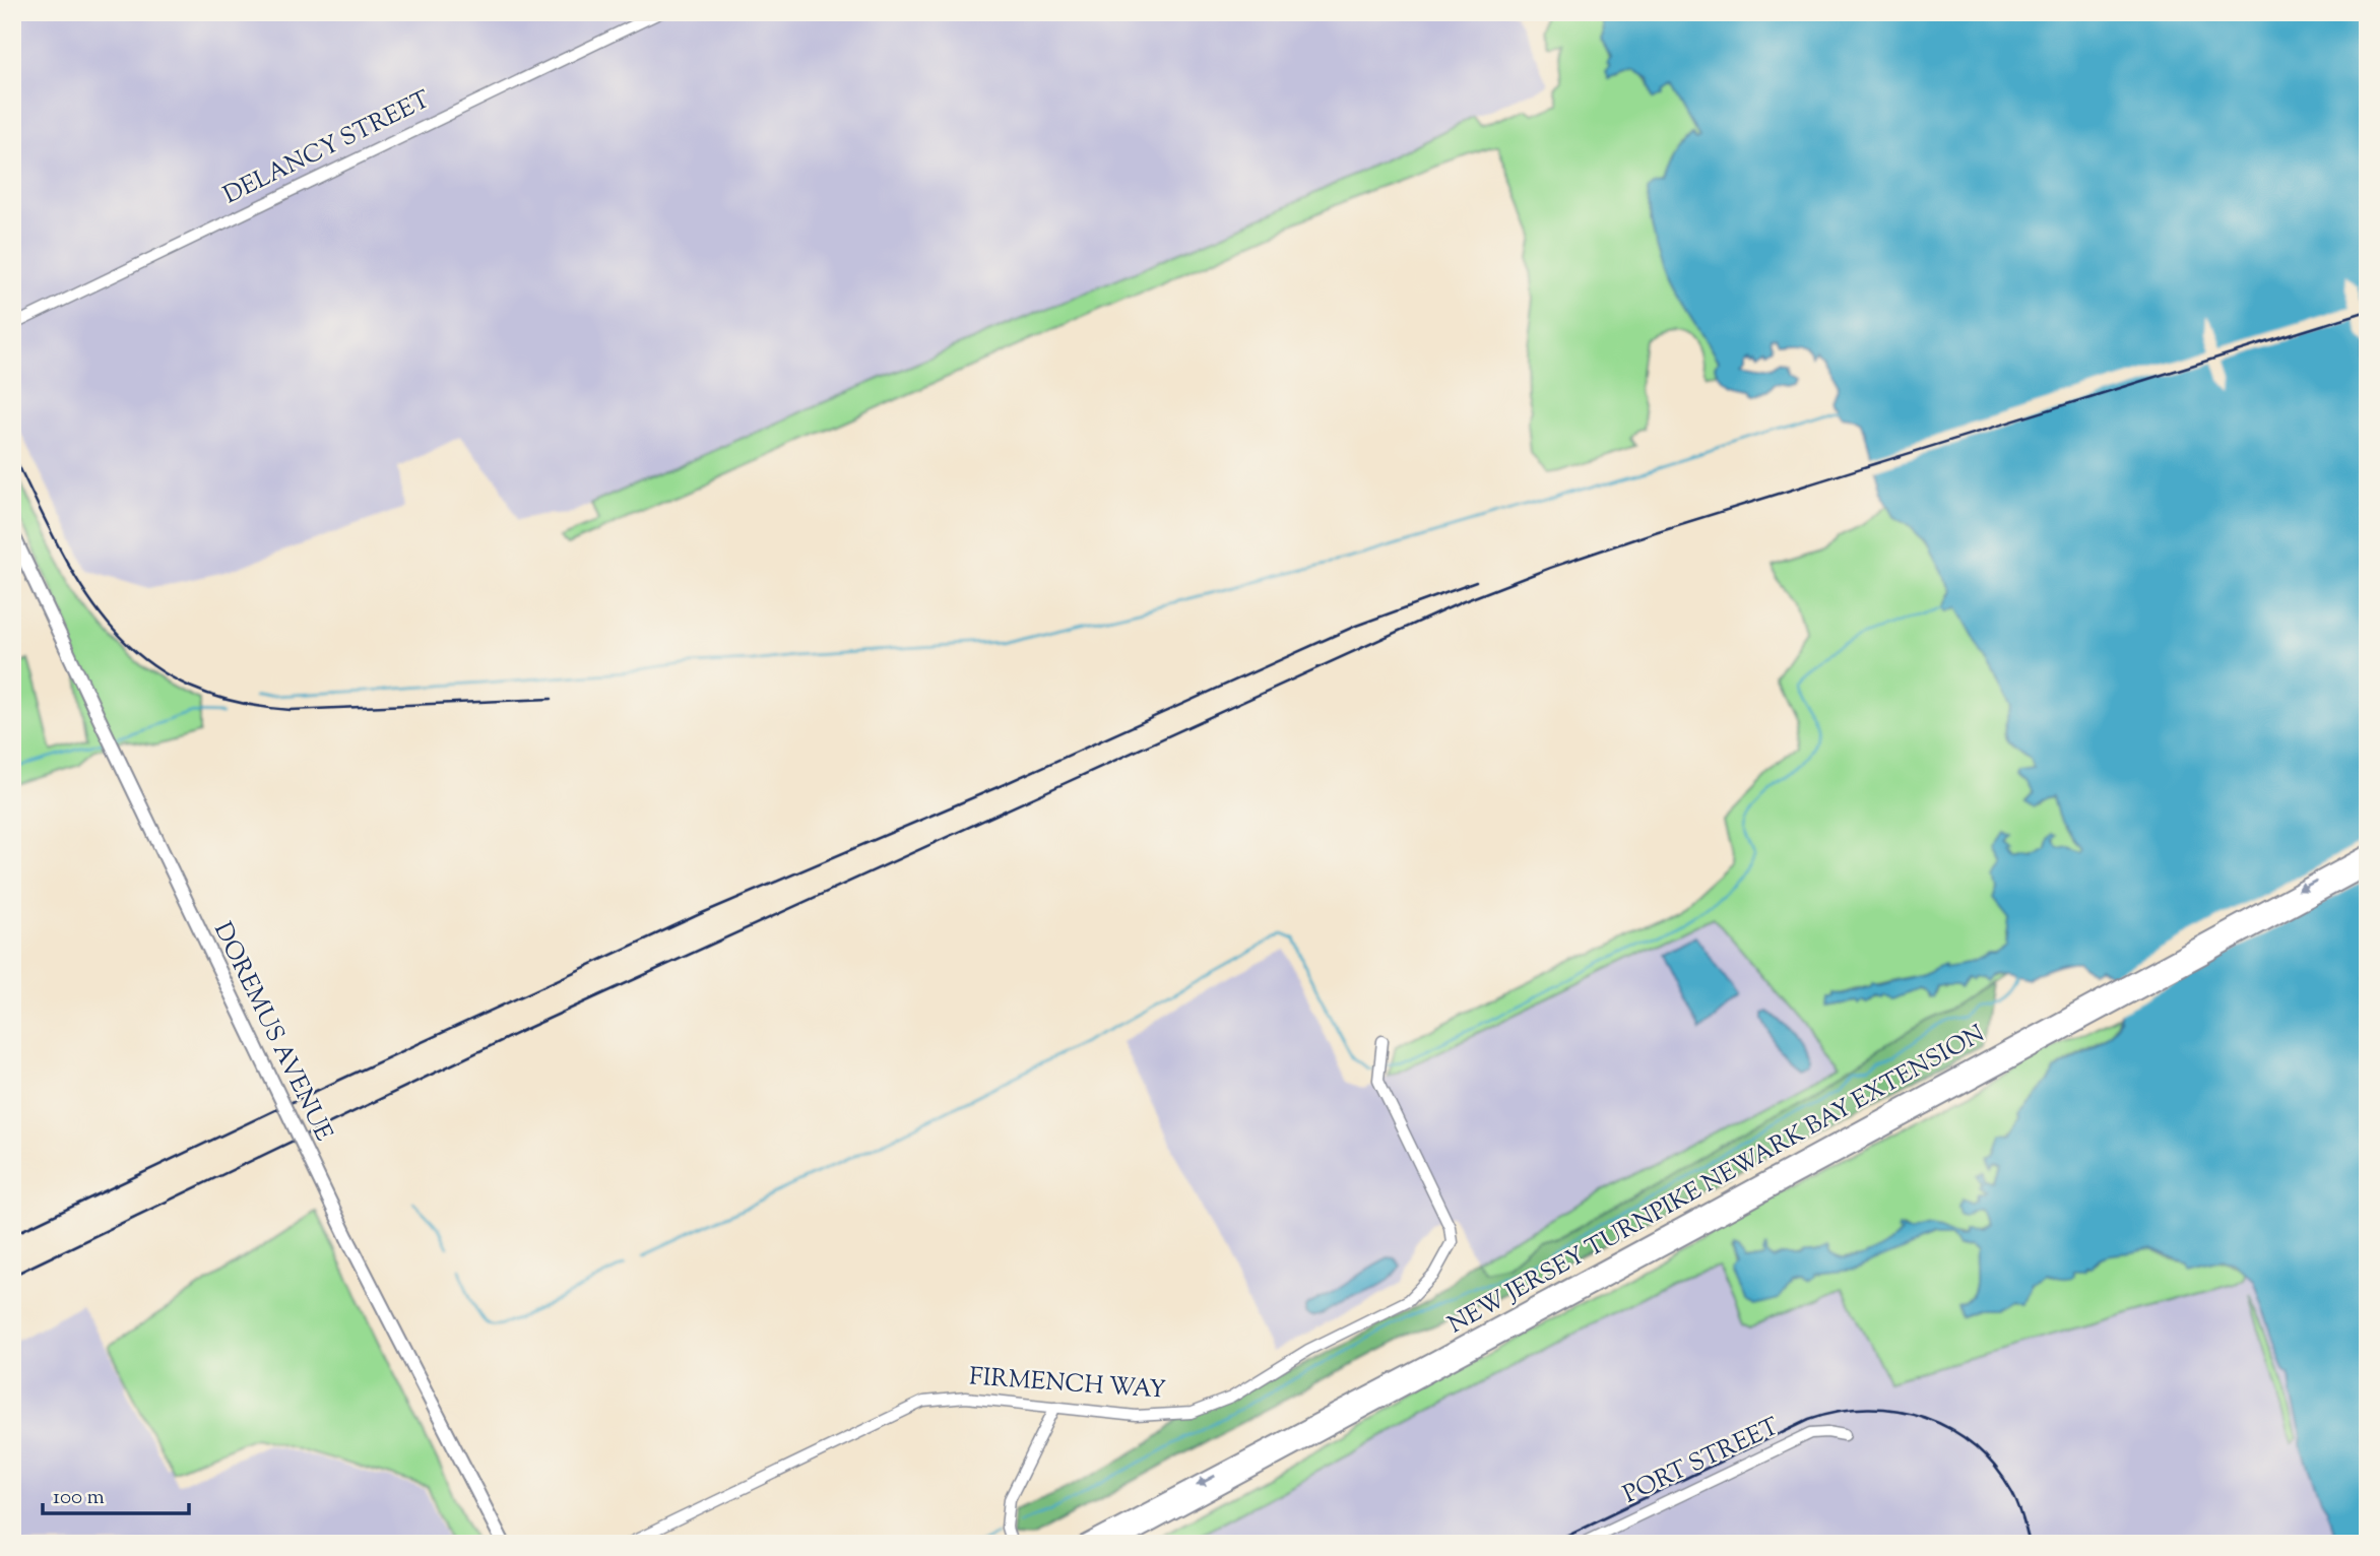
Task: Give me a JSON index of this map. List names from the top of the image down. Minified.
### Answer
{"streets":{"highway":["NEW JERSEY TURNPIKE NEWARK BAY EXTENSION"],"main road":["DOREMUS AVENUE"],"street":["DELANCY STREET","FIRMENCH WAY","PORT STREET"]},"scale_bar":"100 m"}
